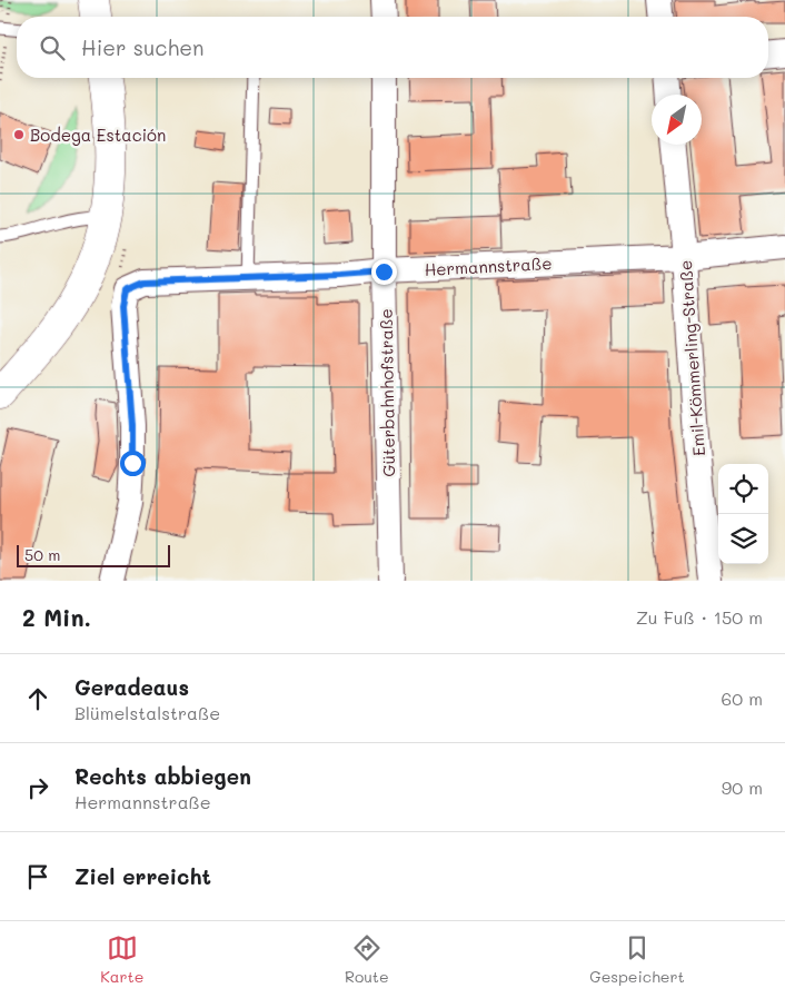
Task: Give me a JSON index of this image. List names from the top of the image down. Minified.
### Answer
{"streets":{"street":["Hermannstraße","Emil-Kömmerling-Straße","Güterbahnhofstraße"]},"crossings":[["Hermannstraße","Emil-Kömmerling-Straße"],["Hermannstraße","Güterbahnhofstraße"]],"places":["Bodega Estación"],"scale_bar":"50 m","north":"bottom left","page":{"search":"Hier suchen","scale":"50 m","heading":["2 Min.","Zu Fuß · 150 m"],"list":[["Geradeaus","Blümelstalstraße","60 m"],["Rechts abbiegen","Hermannstraße","90 m"],"Ziel erreicht"],"nav":["Karte","Route","Gespeichert"]}}
